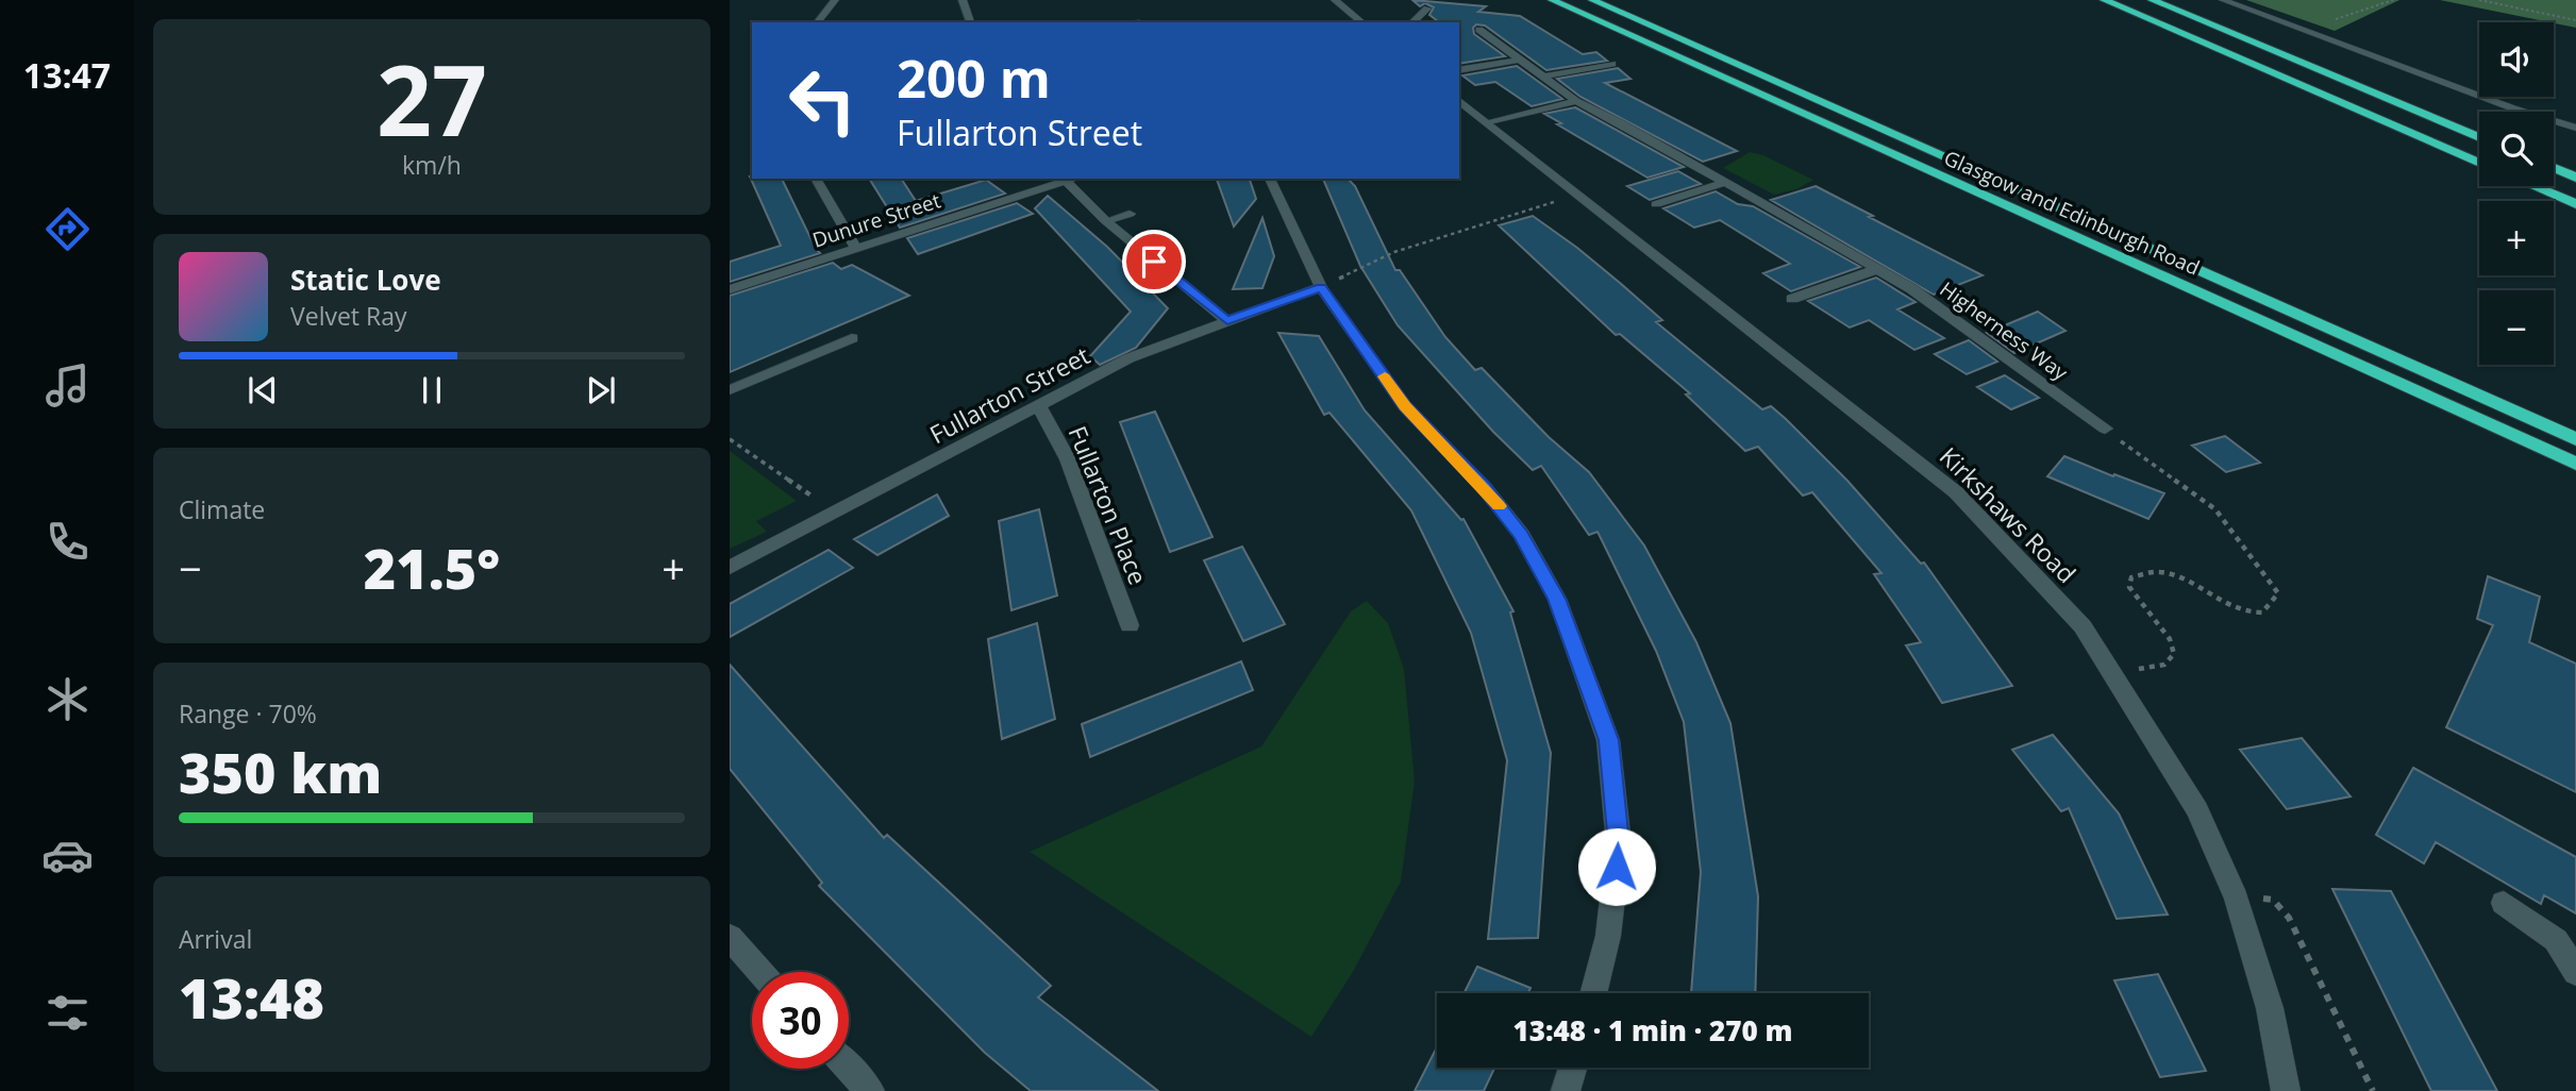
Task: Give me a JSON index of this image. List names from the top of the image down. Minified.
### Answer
{"streets":{"highway":["Glasgow and Edinburgh Road"],"street":["Dunure Street","Higherness Way","Fullarton Street","Fullarton Place","Kirkshaws Road"]},"crossings":[["Fullarton Street","Fullarton Place"]],"page":{"tabs":"13:47","tile":[["27","km/h"],"Climate",["Range · 70%","350 km"],["Arrival","13:48"]],"map_buttons":["+","−"],"turn":["200 m","Fullarton Street"],"song":["Static Love","Velvet Ray"],"heat":["−","21.5°","+"],"limit":"30","trip":"13:48 · 1 min · 270 m"}}
